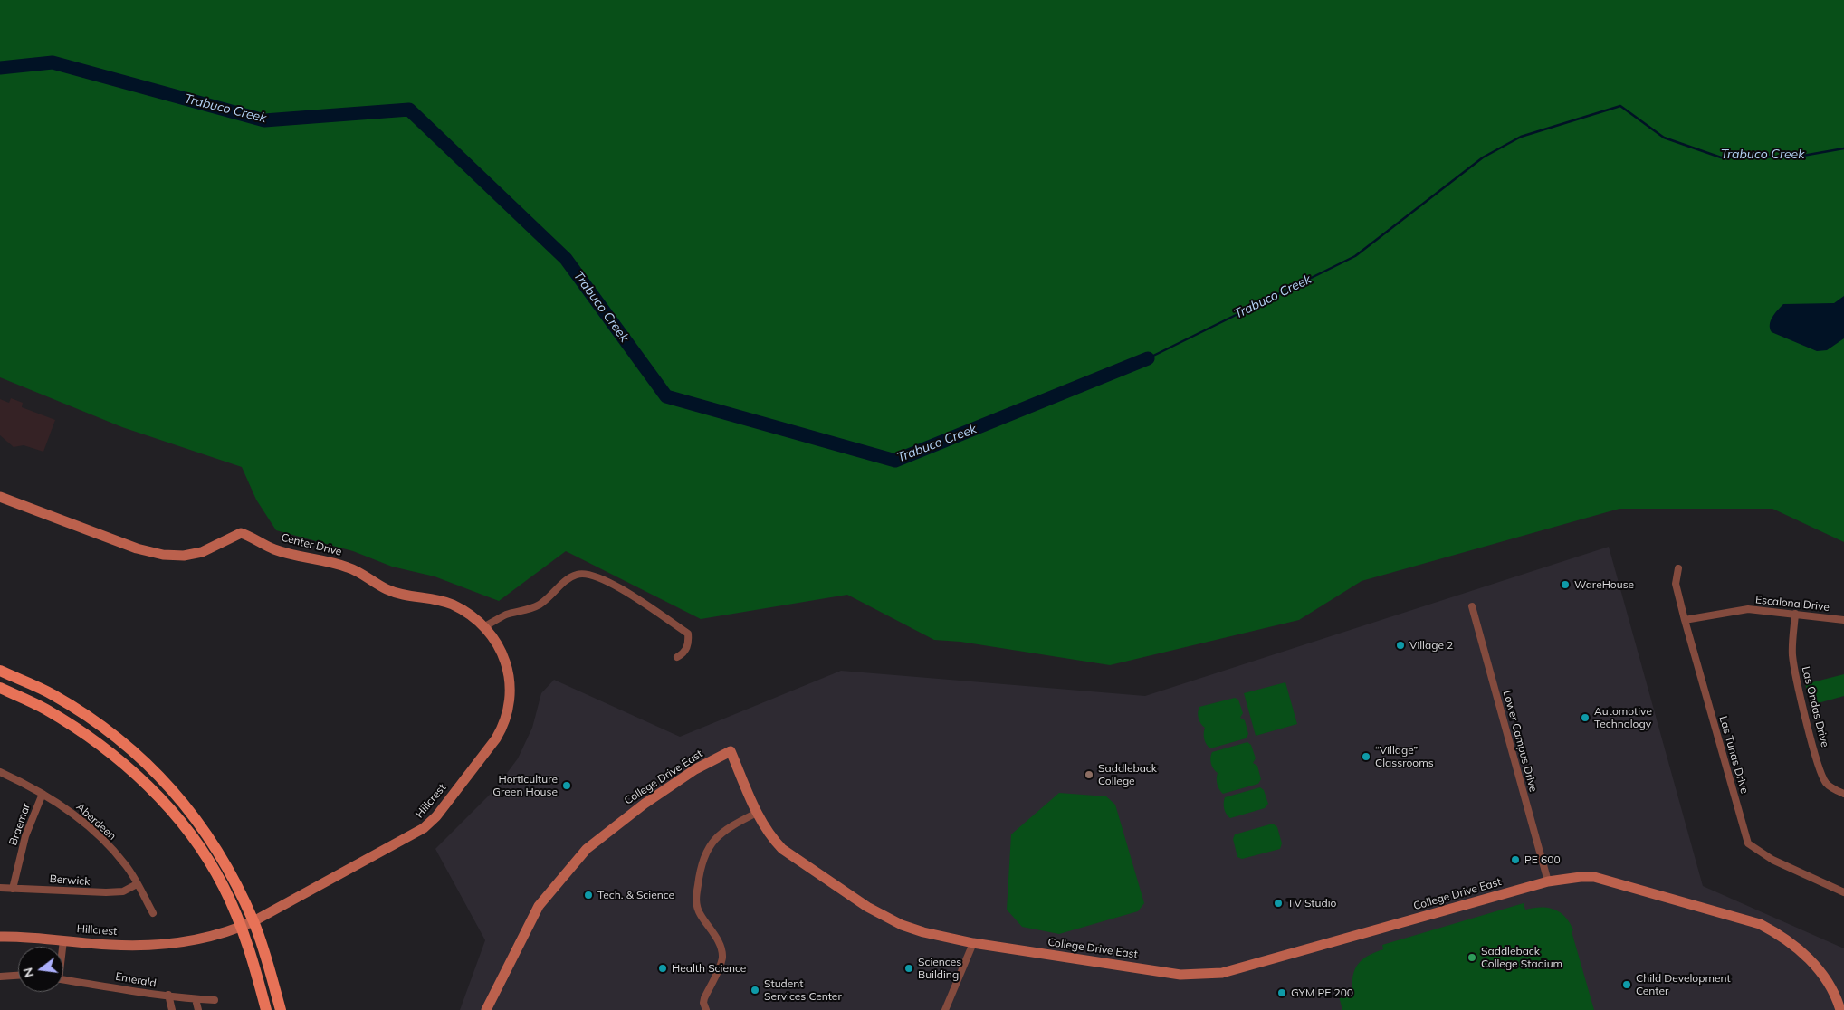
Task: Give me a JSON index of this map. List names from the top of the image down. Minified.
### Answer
{"streets":{"street":["Center Drive","Escalona Drive","Las Ondas Drive","Lower Campus Drive","Las Tunas Drive","College Drive East","Hillcrest","Aberdeen","Braemar","Berwick","Emerald"]},"crossings":[["Center Drive","Hillcrest"],["Escalona Drive","Las Ondas Drive"],["Escalona Drive","Las Tunas Drive"],["Lower Campus Drive","College Drive East"],["Aberdeen","Braemar"],["Aberdeen","Berwick"],["Braemar","Berwick"]],"water":["Trabuco Creek"],"places":["WareHouse","Village 2","Automotive Technology","“Village” Classrooms","Saddleback College","Horticulture Green House","PE 600","Tech. & Science","TV Studio","Saddleback College Stadium","Health Science","Sciences Building","Child Development Center","Student Services Center","GYM PE 200"],"north":"left"}
